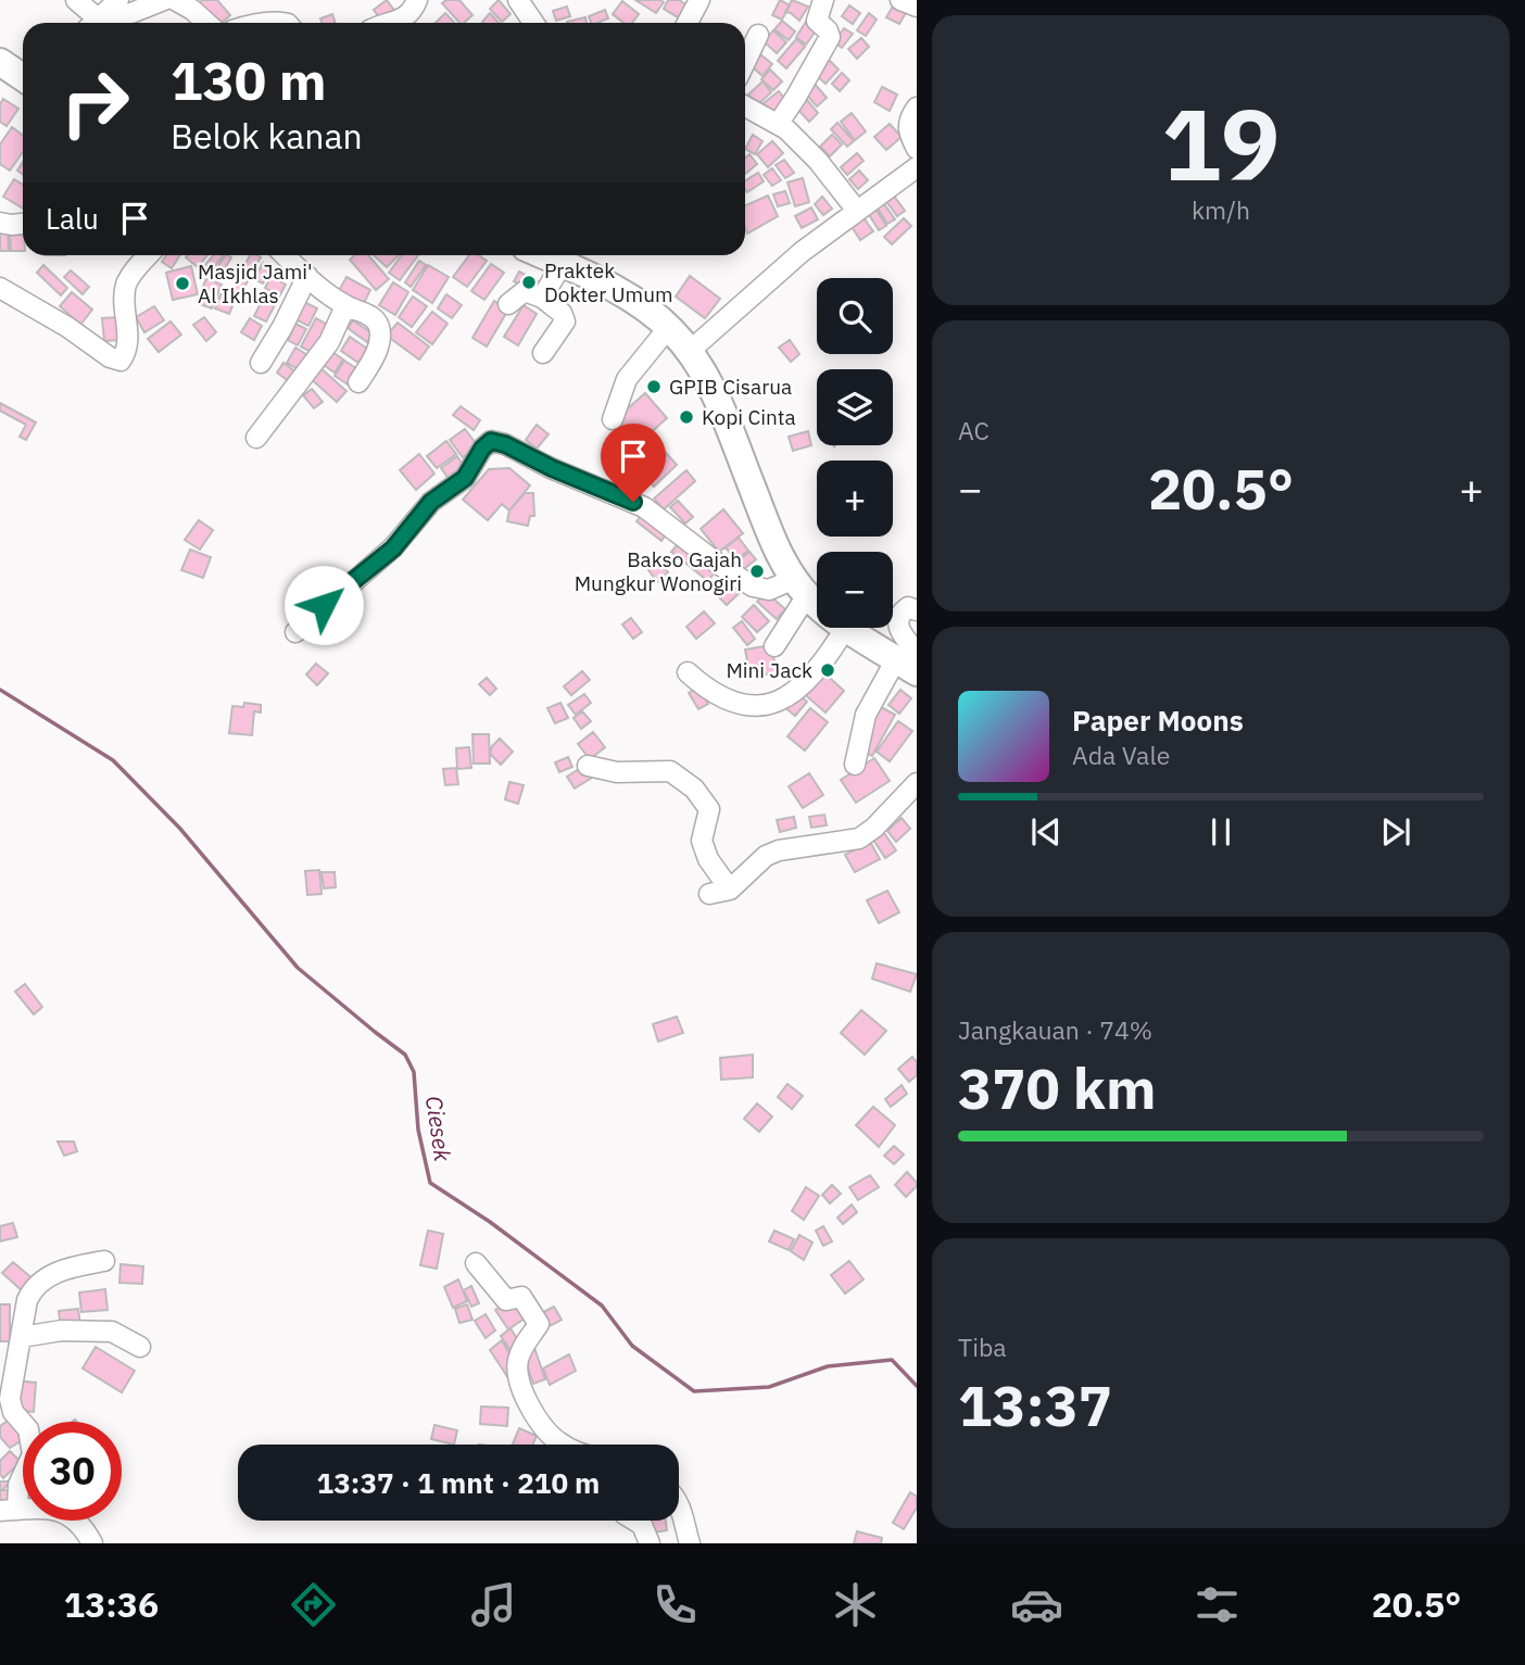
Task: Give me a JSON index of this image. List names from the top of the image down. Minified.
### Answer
{"water":["Ciesek"],"places":["Praktek Dokter Umum","Masjid Jami' Al Ikhlas","GPIB Cisarua","Kopi Cinta","Bakso Gajah Mungkur Wonogiri","Mini Jack"],"page":{"tile":[["19","km/h"],"AC",["Jangkauan · 74%","370 km"],["Tiba","13:37"]],"turn":["130 m","Belok kanan"],"then":"Lalu","map_buttons":["+","−"],"heat":["−","20.5°","+"],"song":["Paper Moons","Ada Vale"],"limit":"30","trip":"13:37 · 1 mnt · 210 m","tabs":["13:36","20.5°"]}}
